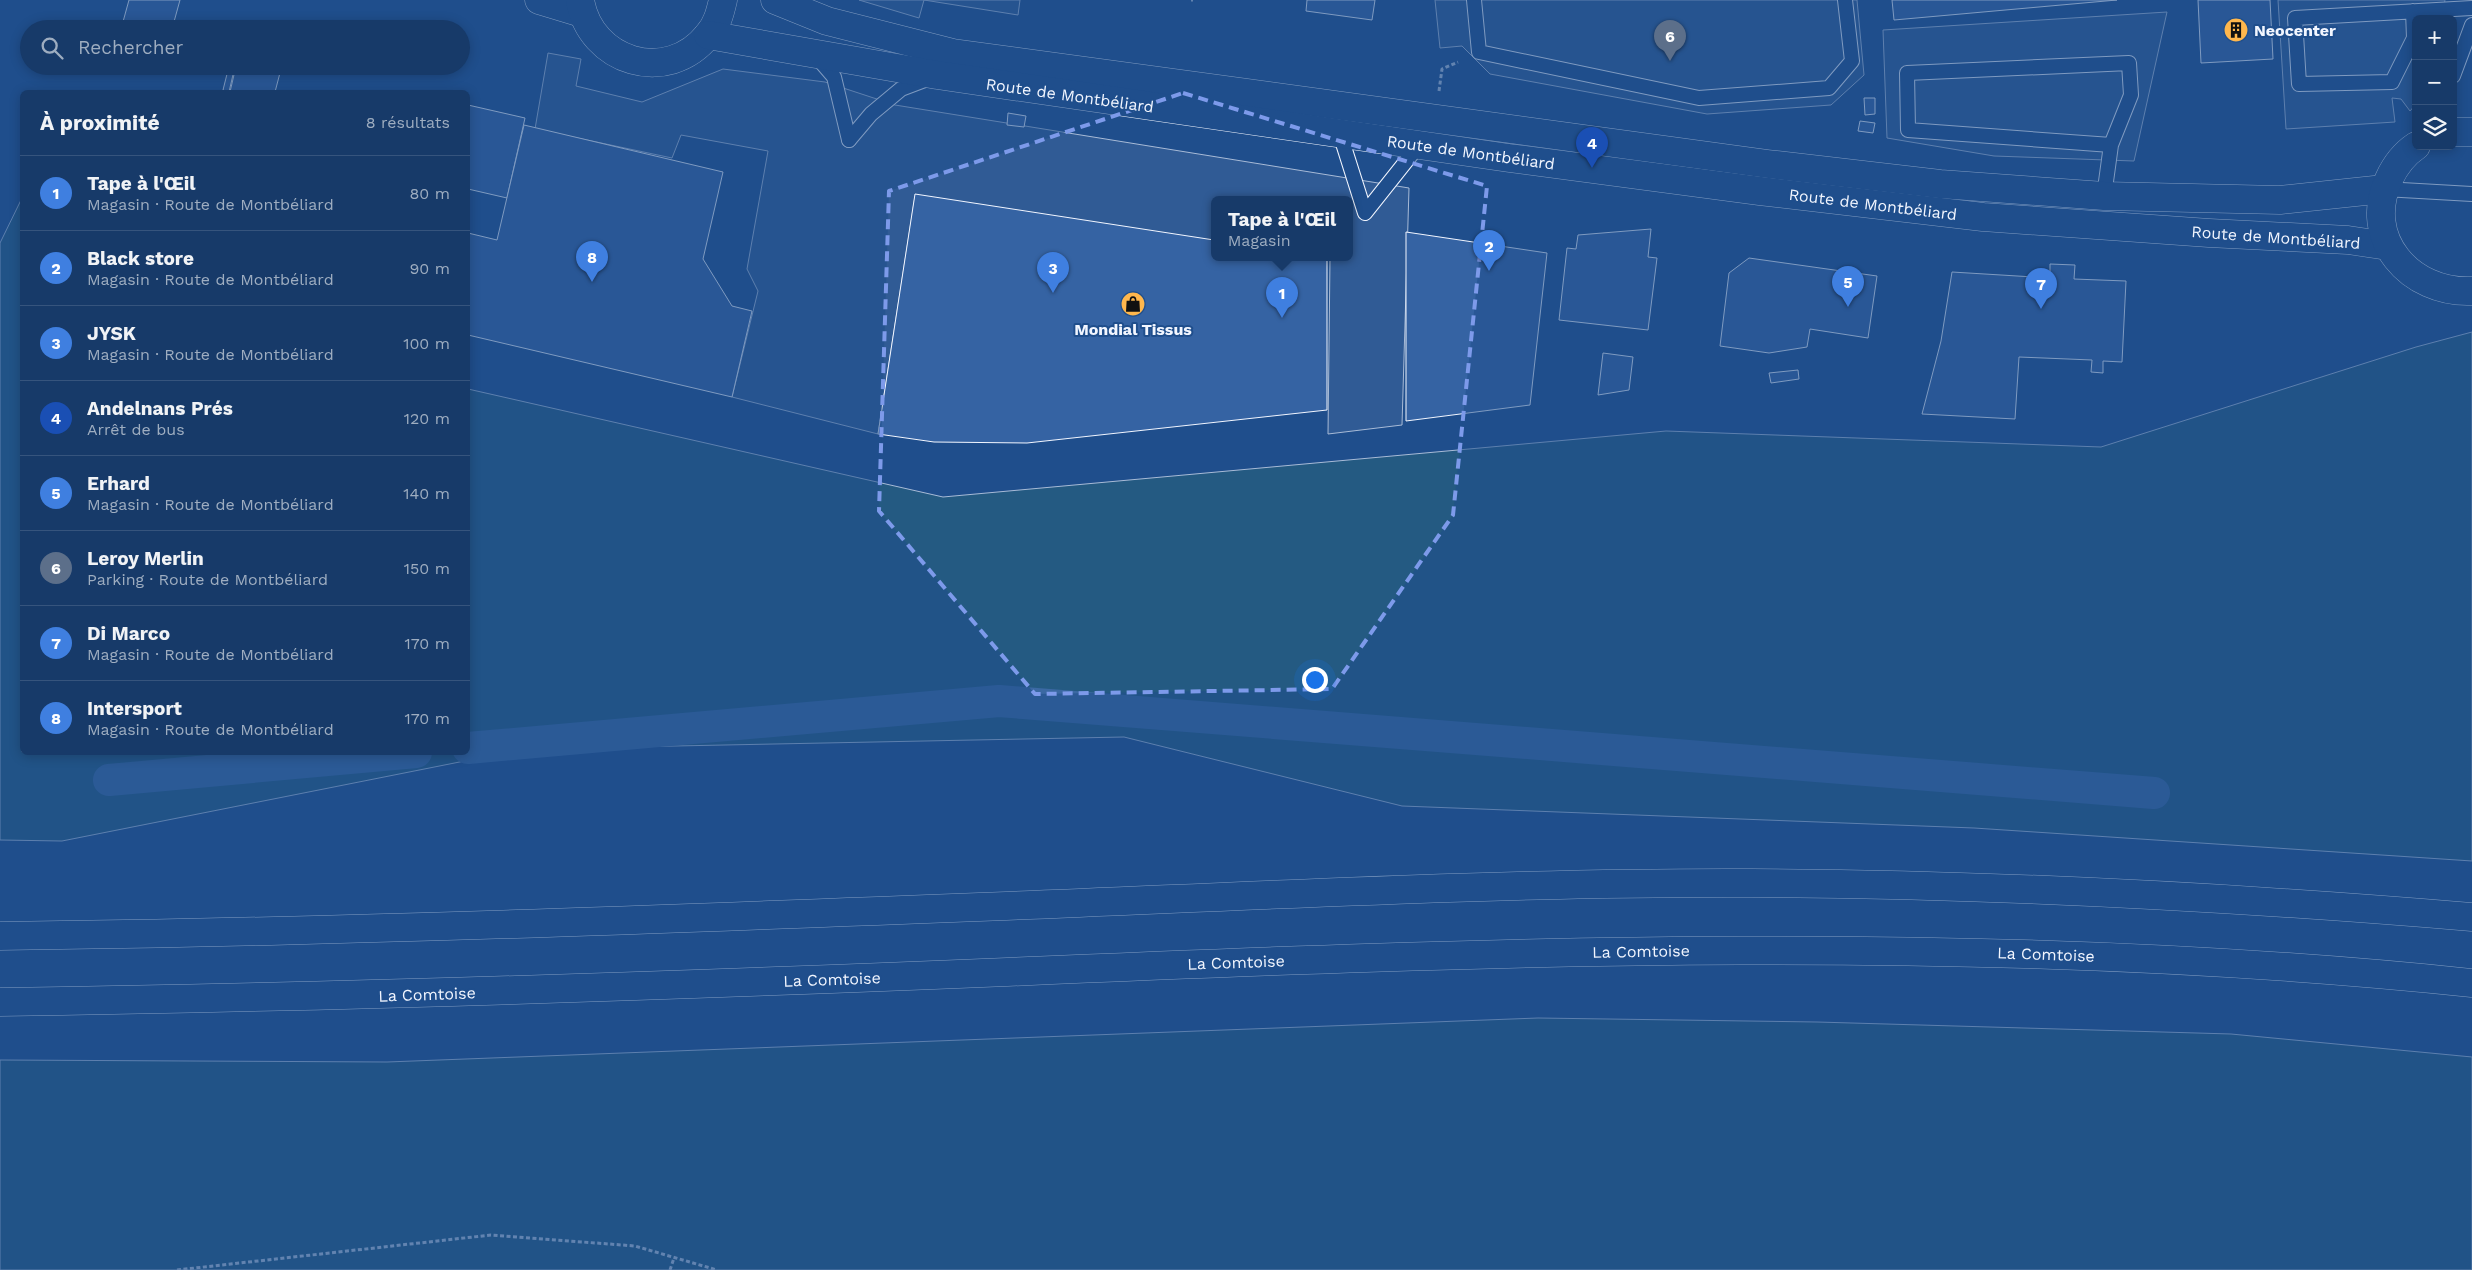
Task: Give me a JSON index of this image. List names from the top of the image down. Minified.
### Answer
{"streets":{"main road":["Route de Montbéliard","La Comtoise"]},"places":{"building":["Neocenter"],"shop":["Mondial Tissus"]},"page":{"map_buttons":["+","−"],"pins":["6","4","2","8","3","5","7","1"],"search":"Rechercher","heading":["À proximité","8 résultats"],"list":[{"mark":"1","name":"Tape à l'Œil","note":"Magasin · Route de Montbéliard","value":"80 m"},{"mark":"2","name":"Black store","note":"Magasin · Route de Montbéliard","value":"90 m"},{"mark":"3","name":"JYSK","note":"Magasin · Route de Montbéliard","value":"100 m"},{"mark":"4","name":"Andelnans Prés","note":"Arrêt de bus","value":"120 m"},{"mark":"5","name":"Erhard","note":"Magasin · Route de Montbéliard","value":"140 m"},{"mark":"6","name":"Leroy Merlin","note":"Parking · Route de Montbéliard","value":"150 m"},{"mark":"7","name":"Di Marco","note":"Magasin · Route de Montbéliard","value":"170 m"},{"mark":"8","name":"Intersport","note":"Magasin · Route de Montbéliard","value":"170 m"}],"popup":["Tape à l'Œil","Magasin"]}}
